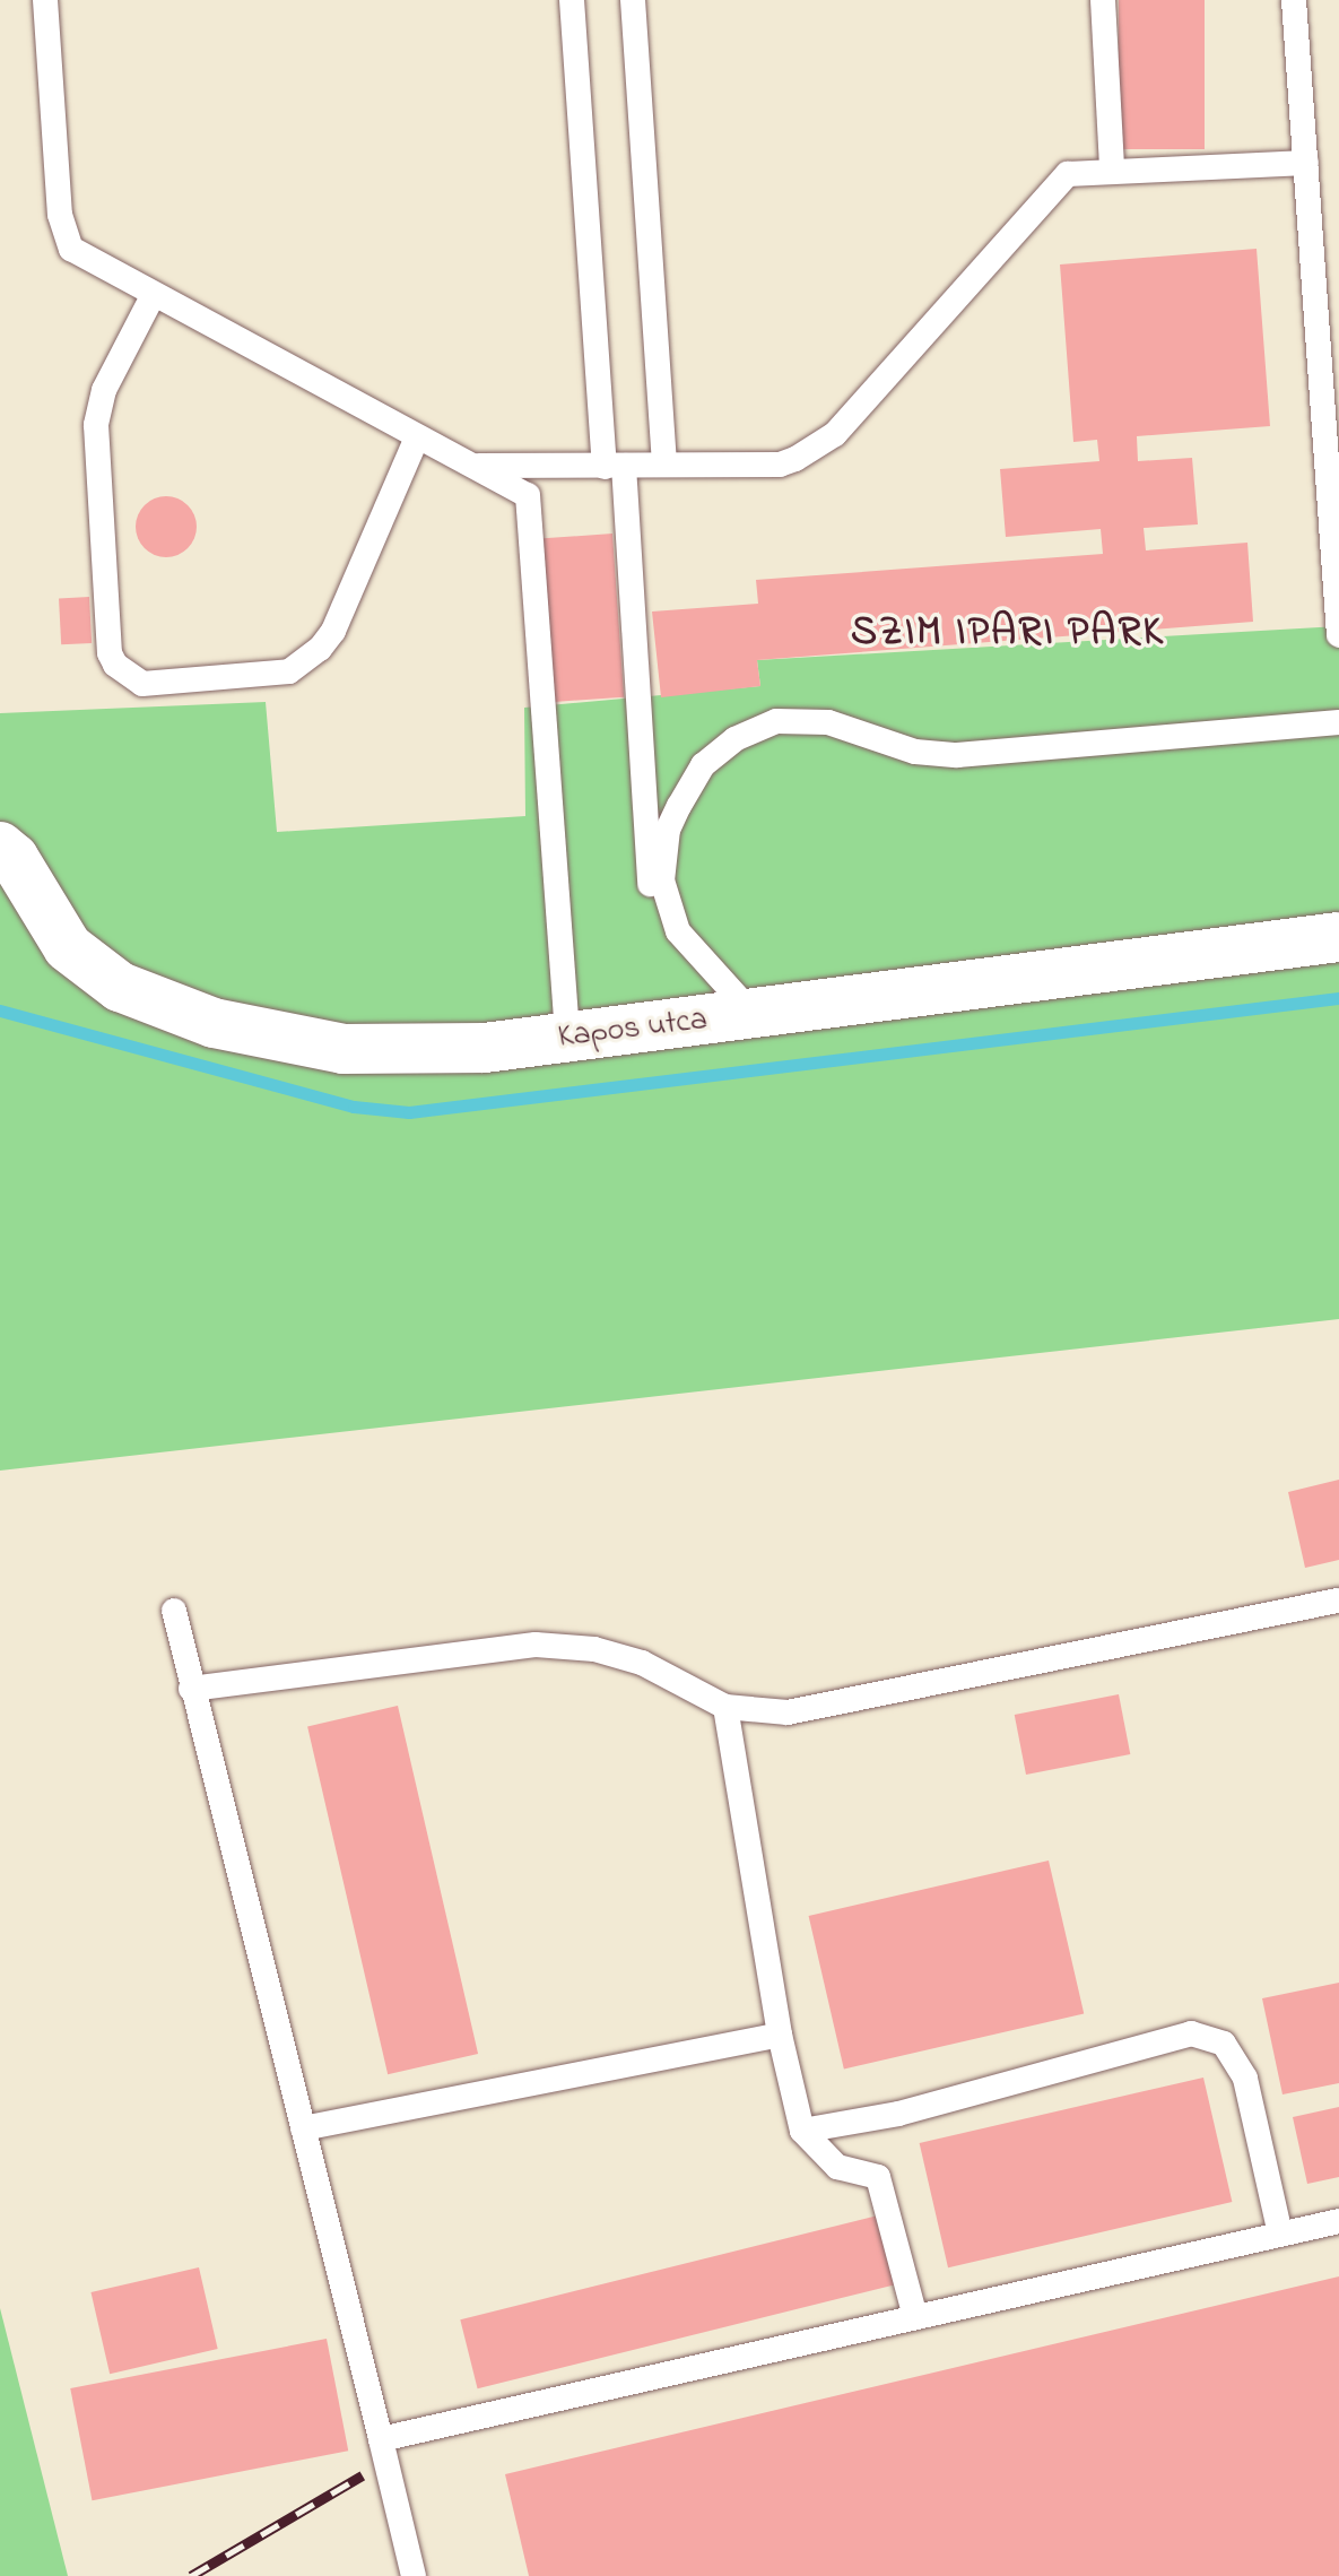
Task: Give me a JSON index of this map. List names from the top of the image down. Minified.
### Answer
{"streets":{"street":["Kapos utca"]},"districts":["SZIM IPARI PARK"]}
